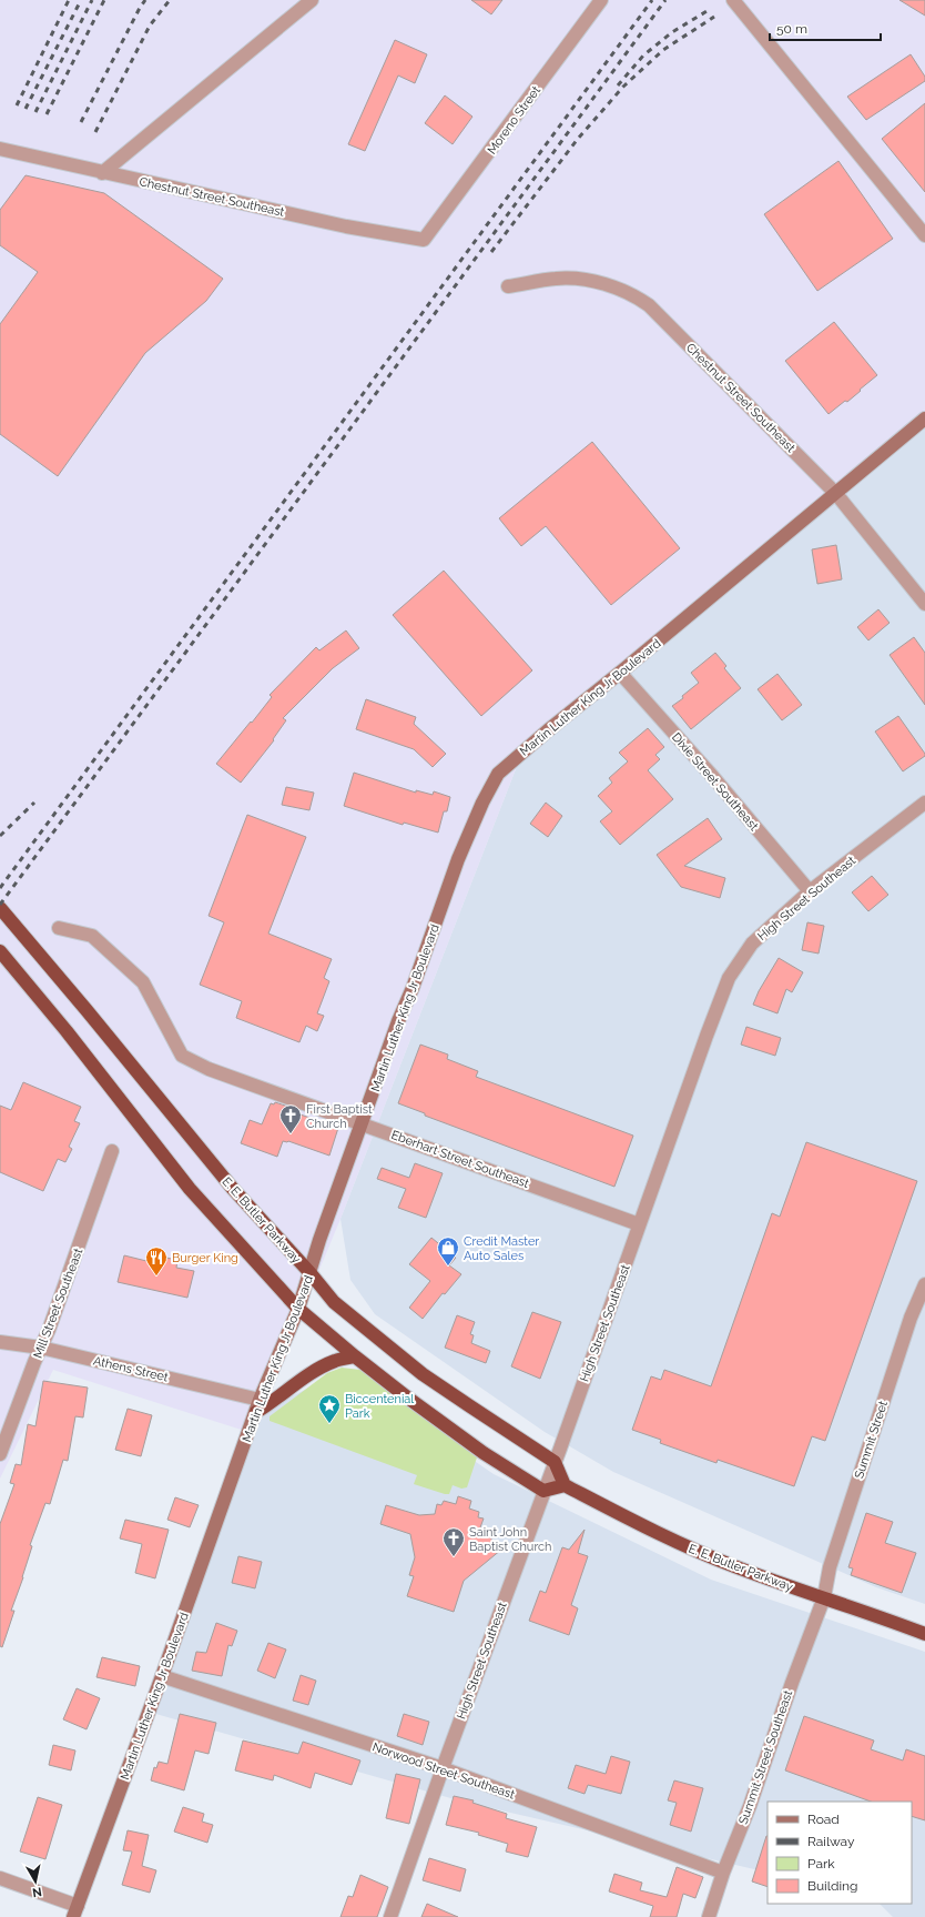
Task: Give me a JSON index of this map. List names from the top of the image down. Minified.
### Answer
{"streets":{"highway":["E. E. Butler Parkway"],"main road":["Martin Luther King Jr Boulevard"],"street":["Moreno Street","Chestnut Street Southeast","Dixie Street Southeast","High Street Southeast","Eberhart Street Southeast","Mill Street Southeast","Athens Street","Summit Street","Summit Street Southeast","Norwood Street Southeast"]},"crossings":[["Moreno Street","Chestnut Street Southeast"],["Chestnut Street Southeast","Martin Luther King Jr Boulevard"],["Martin Luther King Jr Boulevard","Dixie Street Southeast"],["Martin Luther King Jr Boulevard","Eberhart Street Southeast"],["Martin Luther King Jr Boulevard","E. E. Butler Parkway"],["Martin Luther King Jr Boulevard","Athens Street"],["Martin Luther King Jr Boulevard","Norwood Street Southeast"],["Dixie Street Southeast","High Street Southeast"],["High Street Southeast","Eberhart Street Southeast"],["High Street Southeast","E. E. Butler Parkway"],["High Street Southeast","Norwood Street Southeast"],["E. E. Butler Parkway","Summit Street"],["E. E. Butler Parkway","Summit Street Southeast"],["Mill Street Southeast","Athens Street"],["Summit Street","Summit Street Southeast"],["Summit Street Southeast","Norwood Street Southeast"]],"places":{"church":["First Baptist Church","Saint John Baptist Church"],"shop":["Credit Master Auto Sales"],"restaurant":["Burger King"],"place":["Biccentenial Park"]},"legend":["Road","Railway","Park","Building"],"scale_bar":"50 m","north":"bottom"}
